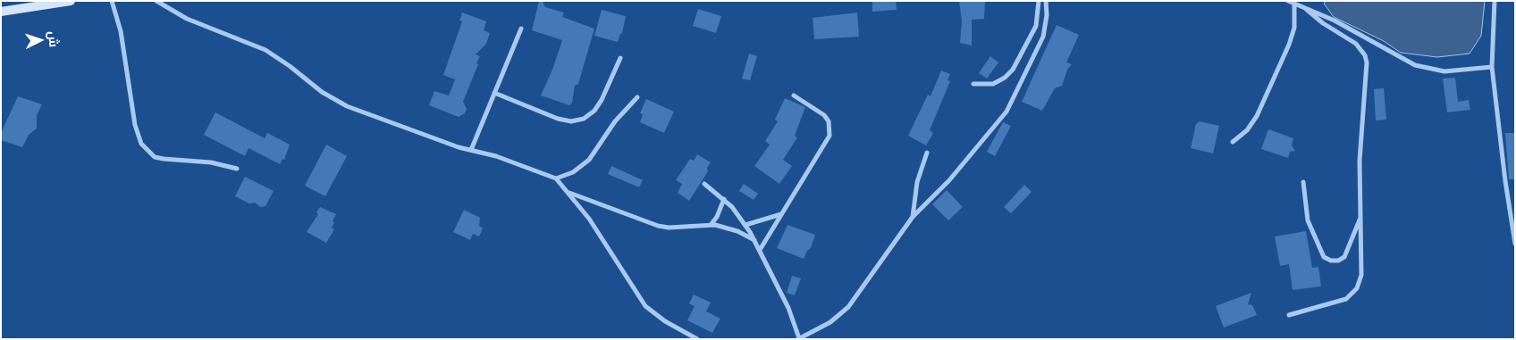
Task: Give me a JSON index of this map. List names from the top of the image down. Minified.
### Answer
{"north":"right"}
